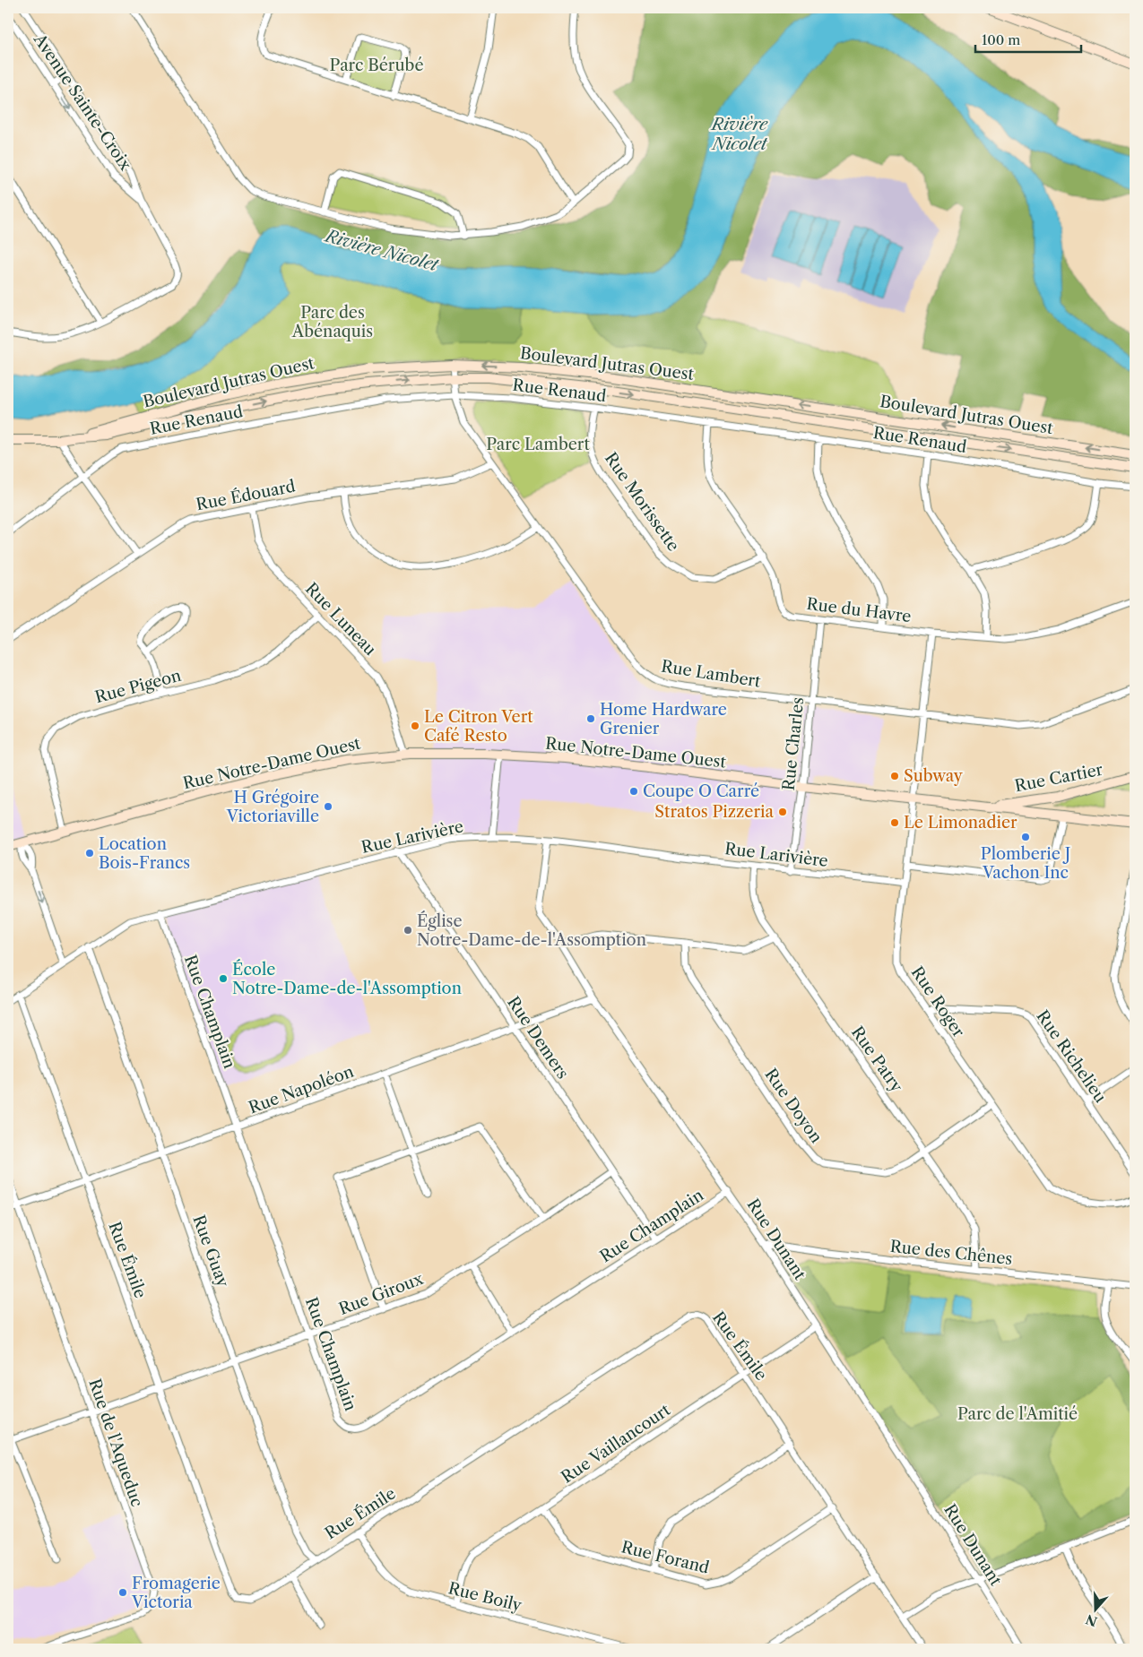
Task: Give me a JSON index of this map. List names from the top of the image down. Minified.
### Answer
{"streets":{"main road":["Boulevard Jutras Ouest","Rue Notre-Dame Ouest","Rue Cartier"],"street":["Avenue Sainte-Croix","Rue Renaud","Rue Édouard","Rue Morissette","Rue du Havre","Rue Luneau","Rue Lambert","Rue Pigeon","Rue Charles","Rue Larivière","Rue Roger","Rue Champlain","Rue Demers","Rue Richelieu","Rue Patry","Rue Napoléon","Rue Doyon","Rue Dunant","Rue Guay","Rue des Chênes","Rue Émile","Rue Giroux","Rue de l'Aqueduc","Rue Vaillancourt","Rue Forand","Rue Boily"]},"crossings":[["Boulevard Jutras Ouest","Rue Lambert"],["Rue Renaud","Rue Morissette"],["Rue Renaud","Rue du Havre"],["Rue Renaud","Rue Lambert"],["Rue Édouard","Rue Luneau"],["Rue Édouard","Rue Lambert"],["Rue Morissette","Rue du Havre"],["Rue du Havre","Rue Charles"],["Rue du Havre","Rue Roger"],["Rue Luneau","Rue Pigeon"],["Rue Luneau","Rue Notre-Dame Ouest"],["Rue Lambert","Rue Charles"],["Rue Lambert","Rue Roger"],["Rue Pigeon","Rue Notre-Dame Ouest"],["Rue Charles","Rue Notre-Dame Ouest"],["Rue Charles","Rue Larivière"],["Rue Notre-Dame Ouest","Rue Cartier"],["Rue Notre-Dame Ouest","Rue Roger"],["Rue Larivière","Rue Roger"],["Rue Larivière","Rue Champlain"],["Rue Larivière","Rue Demers"],["Rue Larivière","Rue Patry"],["Rue Larivière","Rue Dunant"],["Rue Larivière","Rue Guay"],["Rue Larivière","Rue Émile"],["Rue Roger","Rue Richelieu"],["Rue Roger","Rue Doyon"],["Rue Champlain","Rue Demers"],["Rue Champlain","Rue Napoléon"],["Rue Champlain","Rue Dunant"],["Rue Champlain","Rue Giroux"],["Rue Demers","Rue Napoléon"],["Rue Demers","Rue Giroux"],["Rue Patry","Rue Doyon"],["Rue Patry","Rue des Chênes"],["Rue Napoléon","Rue Dunant"],["Rue Napoléon","Rue Guay"],["Rue Napoléon","Rue Émile"],["Rue Napoléon","Rue de l'Aqueduc"],["Rue Dunant","Rue des Chênes"],["Rue Dunant","Rue Vaillancourt"],["Rue Guay","Rue Émile"],["Rue Guay","Rue Giroux"],["Rue Émile","Rue Giroux"],["Rue Émile","Rue Vaillancourt"],["Rue Émile","Rue Forand"],["Rue Émile","Rue Boily"],["Rue Giroux","Rue de l'Aqueduc"],["Rue Vaillancourt","Rue Forand"],["Rue Vaillancourt","Rue Boily"]],"water":["Rivière Nicolet"],"parks":["Parc Bérubé","Parc des Abénaquis","Parc Lambert","Parc de l'Amitié"],"places":["Home Hardware Grenier","Le Citron Vert Café Resto","Subway","Coupe O Carré","H Grégoire Victoriaville","Stratos Pizzeria","Le Limonadier","Plomberie J Vachon Inc","Location Bois-Francs","Église Notre-Dame-de-l'Assomption","École Notre-Dame-de-l'Assomption","Fromagerie Victoria"],"scale_bar":"100 m","north":"bottom"}
